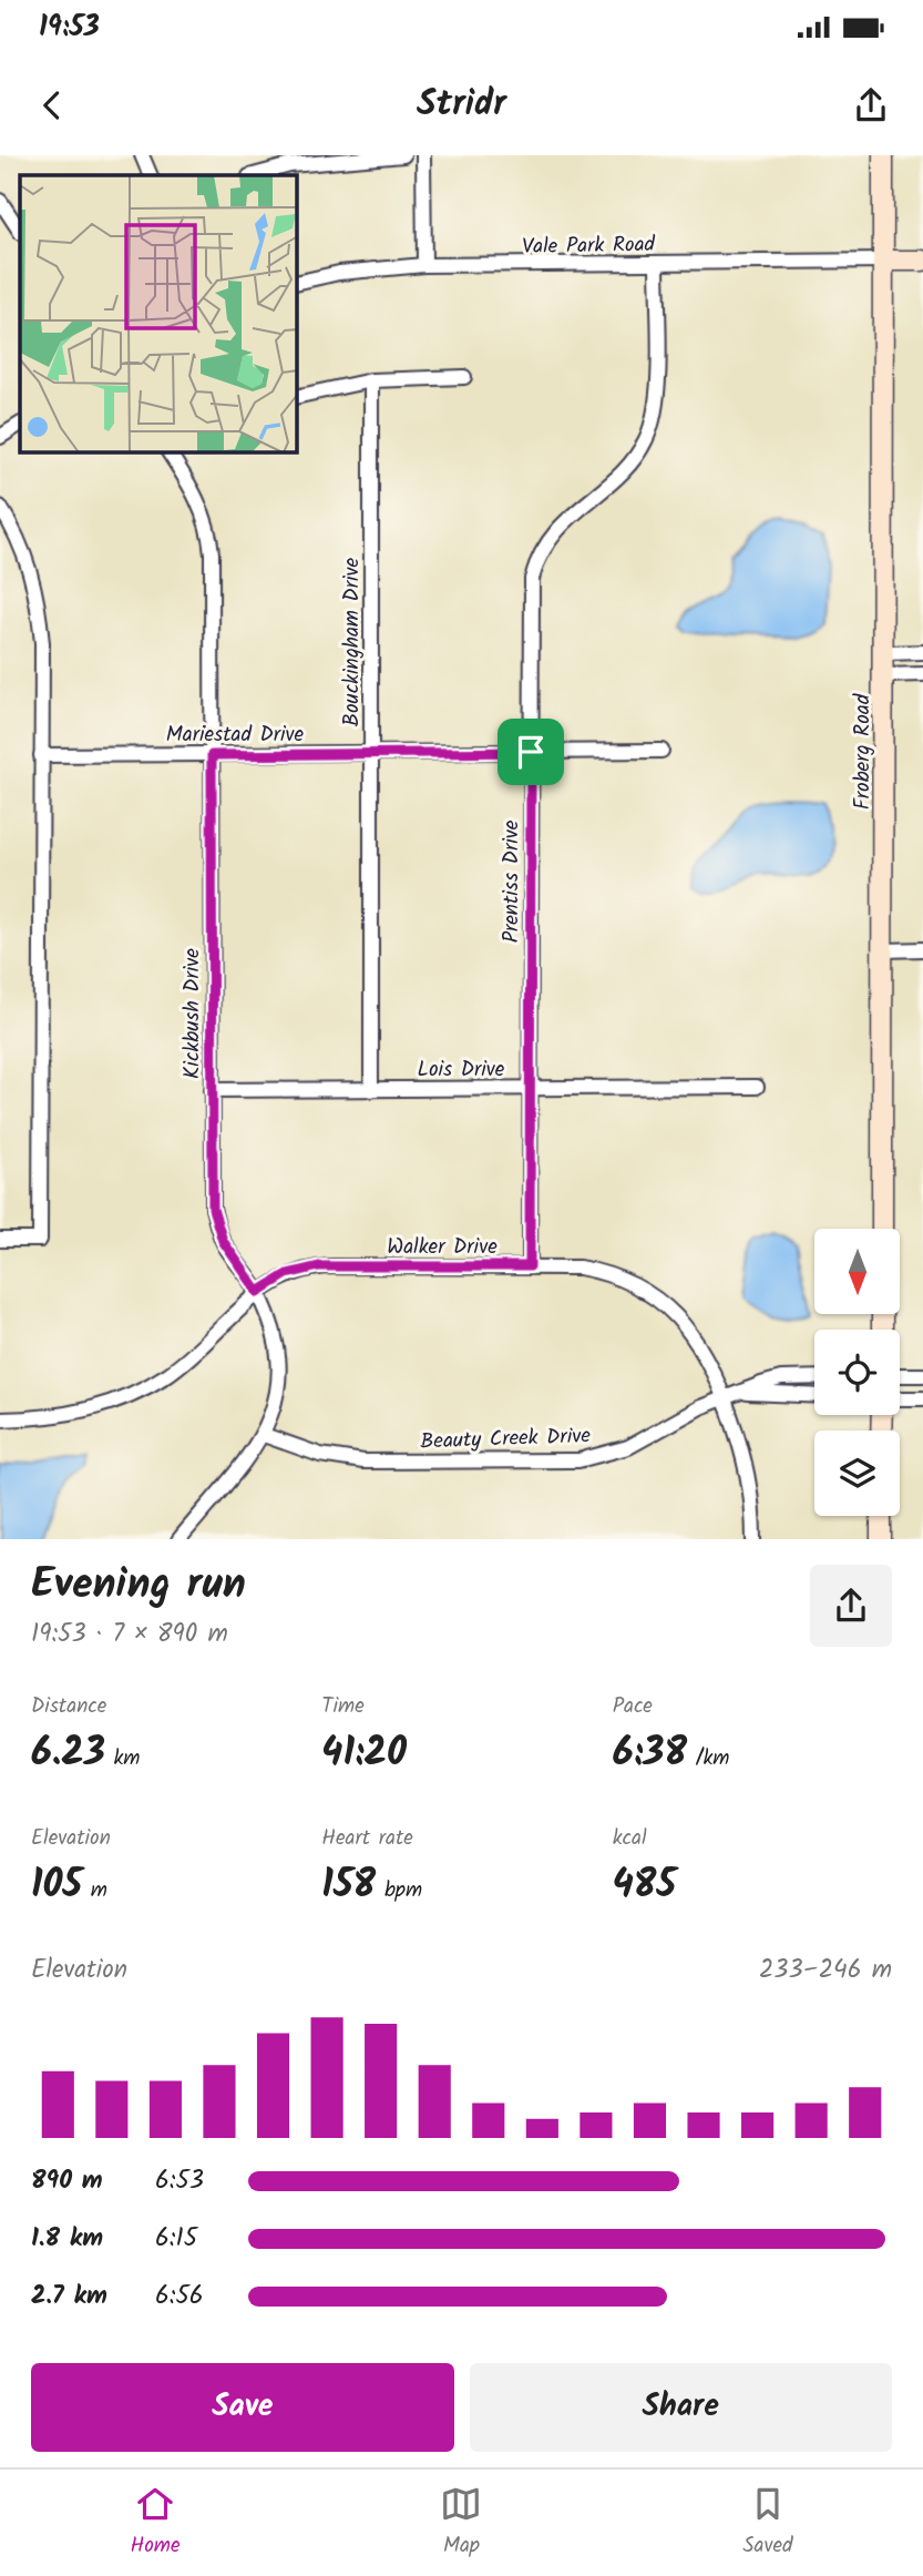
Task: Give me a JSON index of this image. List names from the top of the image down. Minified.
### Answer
{"streets":{"main road":["Froberg Road"],"street":["Vale Park Road","Bouckingham Drive","Mariestad Drive","Prentiss Drive","Kickbush Drive","Lois Drive","Walker Drive","Beauty Creek Drive"]},"crossings":[["Vale Park Road","Froberg Road"],["Vale Park Road","Prentiss Drive"],["Bouckingham Drive","Mariestad Drive"],["Bouckingham Drive","Lois Drive"],["Mariestad Drive","Prentiss Drive"],["Mariestad Drive","Kickbush Drive"],["Prentiss Drive","Lois Drive"],["Prentiss Drive","Walker Drive"],["Kickbush Drive","Lois Drive"],["Kickbush Drive","Walker Drive"],["Kickbush Drive","Beauty Creek Drive"],["Walker Drive","Beauty Creek Drive"]],"north":"bottom","page":{"status":"19:53","header":"Stridr","heading":["Evening run","19:53 · 7 × 890 m"],"stats":[["Distance","6.23 km"],["Time","41:20"],["Pace","6:38 /km"],["Elevation","105 m"],["Heart rate","158 bpm"],["kcal","485"]],"chart":["Elevation","233–246 m"],"list":[{"name":"890 m","note":"6:53"},{"name":"1.8 km","note":"6:15"},{"name":"2.7 km","note":"6:56"}],"buttons":["Save","Share"],"tabs":["Home","Map","Saved"]}}
